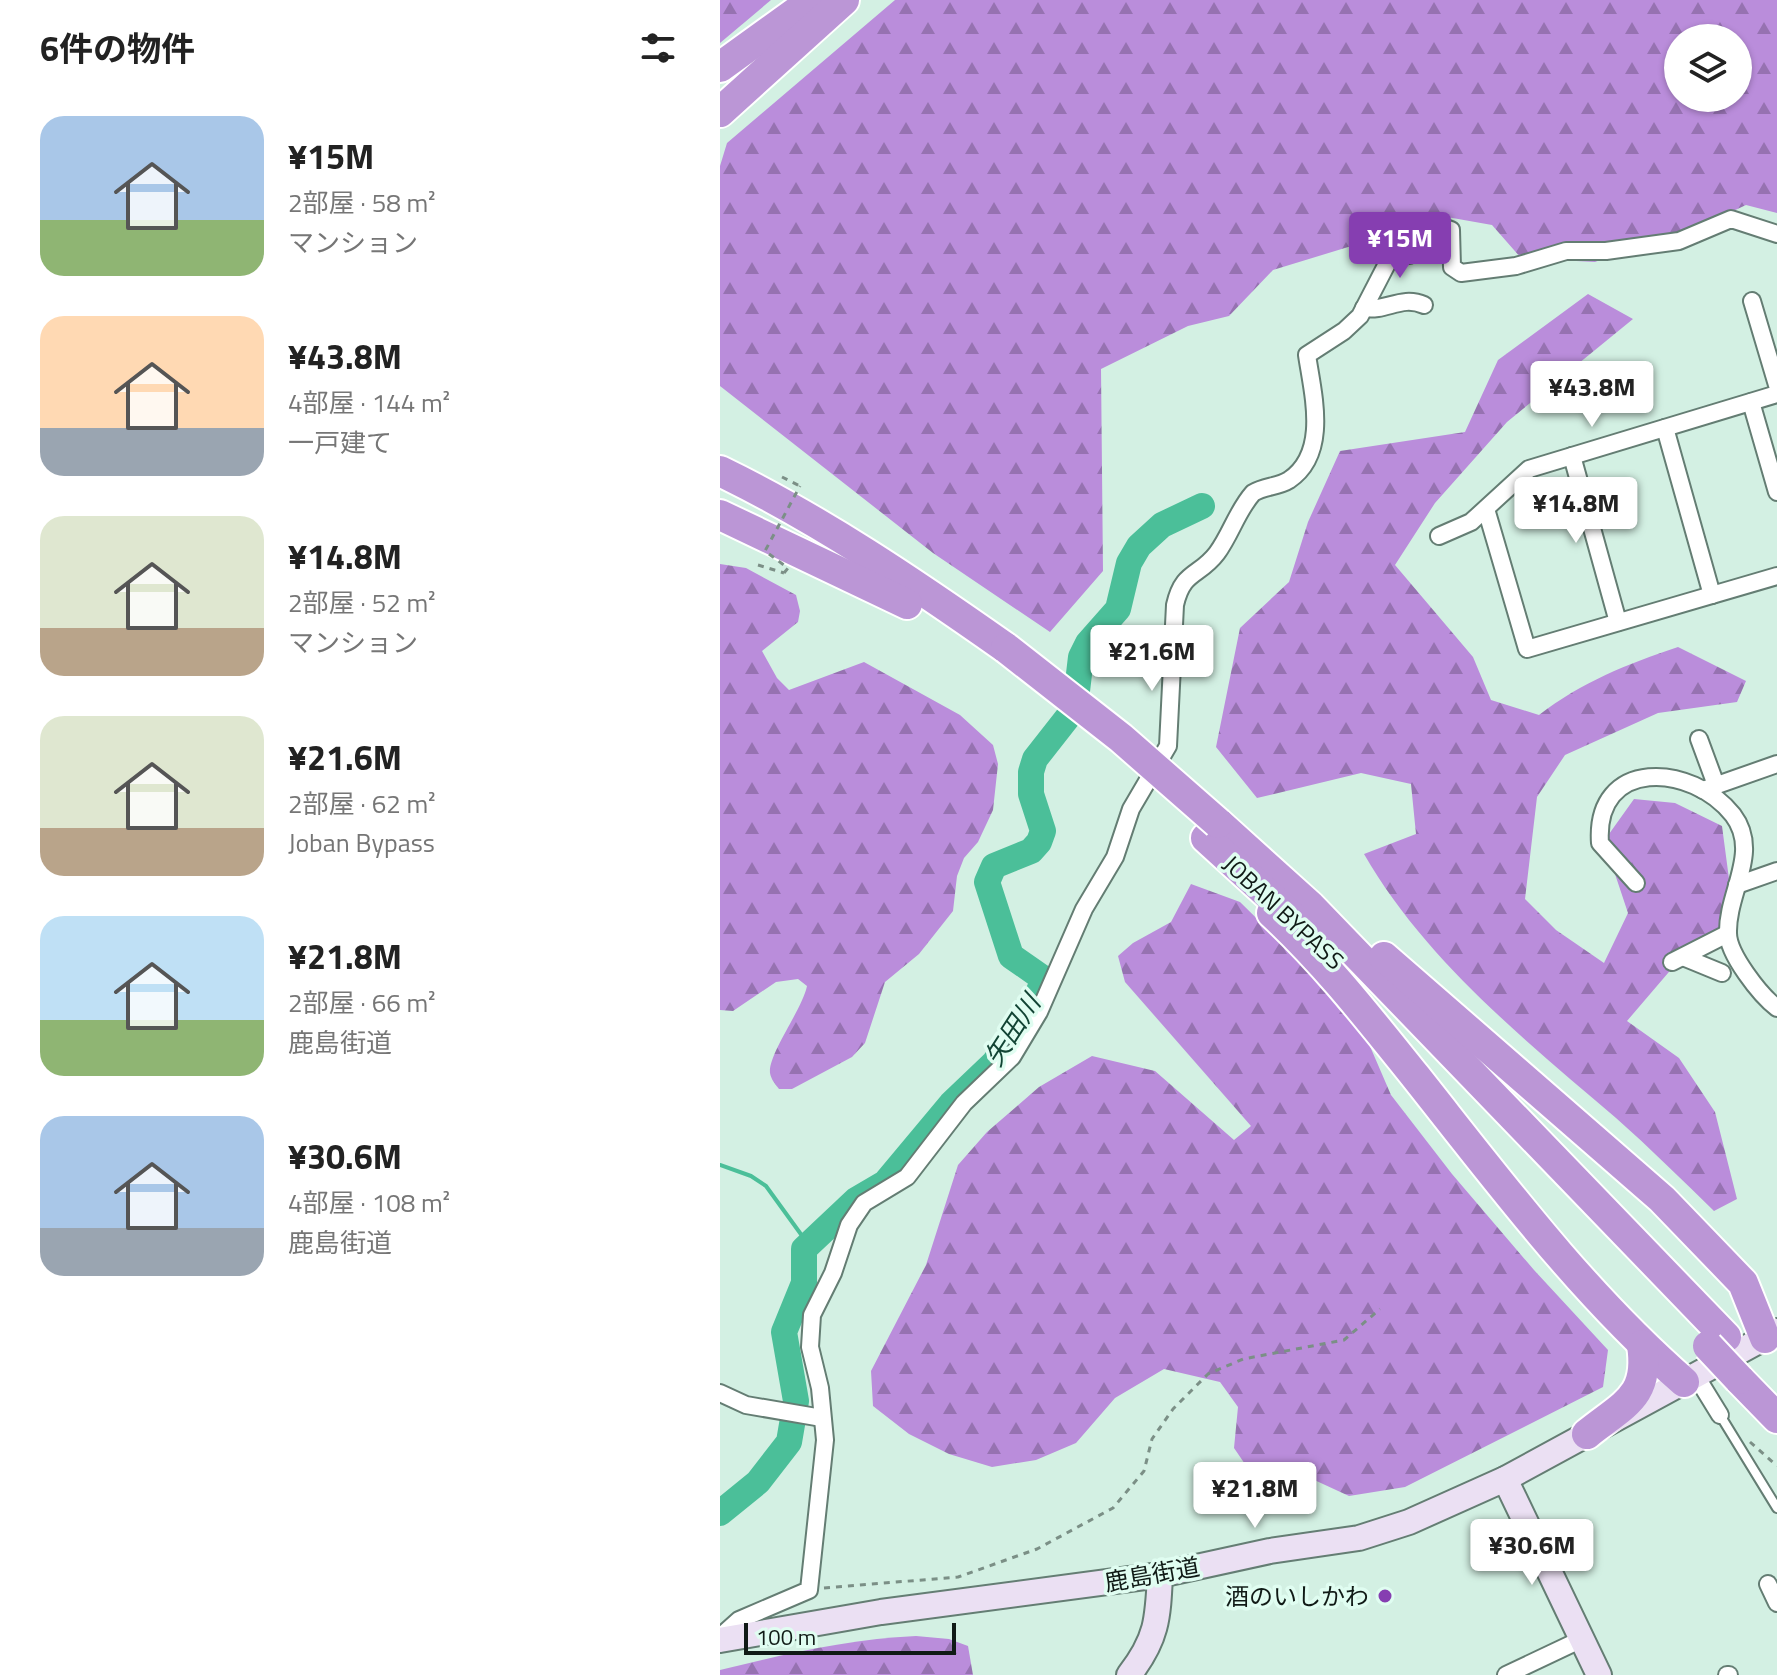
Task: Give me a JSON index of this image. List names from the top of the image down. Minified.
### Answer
{"streets":{"highway":["JOBAN BYPASS"],"street":["鹿島街道"]},"water":["矢田川"],"places":["酒のいしかわ"],"scale_bar":"100 m","page":{"heading":"6件の物件","list":[{"name":"¥15M","note":"2部屋 · 58 m² · マンション"},{"name":"¥43.8M","note":"4部屋 · 144 m² · 一戸建て"},{"name":"¥14.8M","note":"2部屋 · 52 m² · マンション"},{"name":"¥21.6M","note":"2部屋 · 62 m² · Joban Bypass"},{"name":"¥21.8M","note":"2部屋 · 66 m² · 鹿島街道"},{"name":"¥30.6M","note":"4部屋 · 108 m² · 鹿島街道"}],"price":["¥15M","¥43.8M","¥14.8M","¥21.6M","¥21.8M","¥30.6M"],"scale":"100 m"}}
